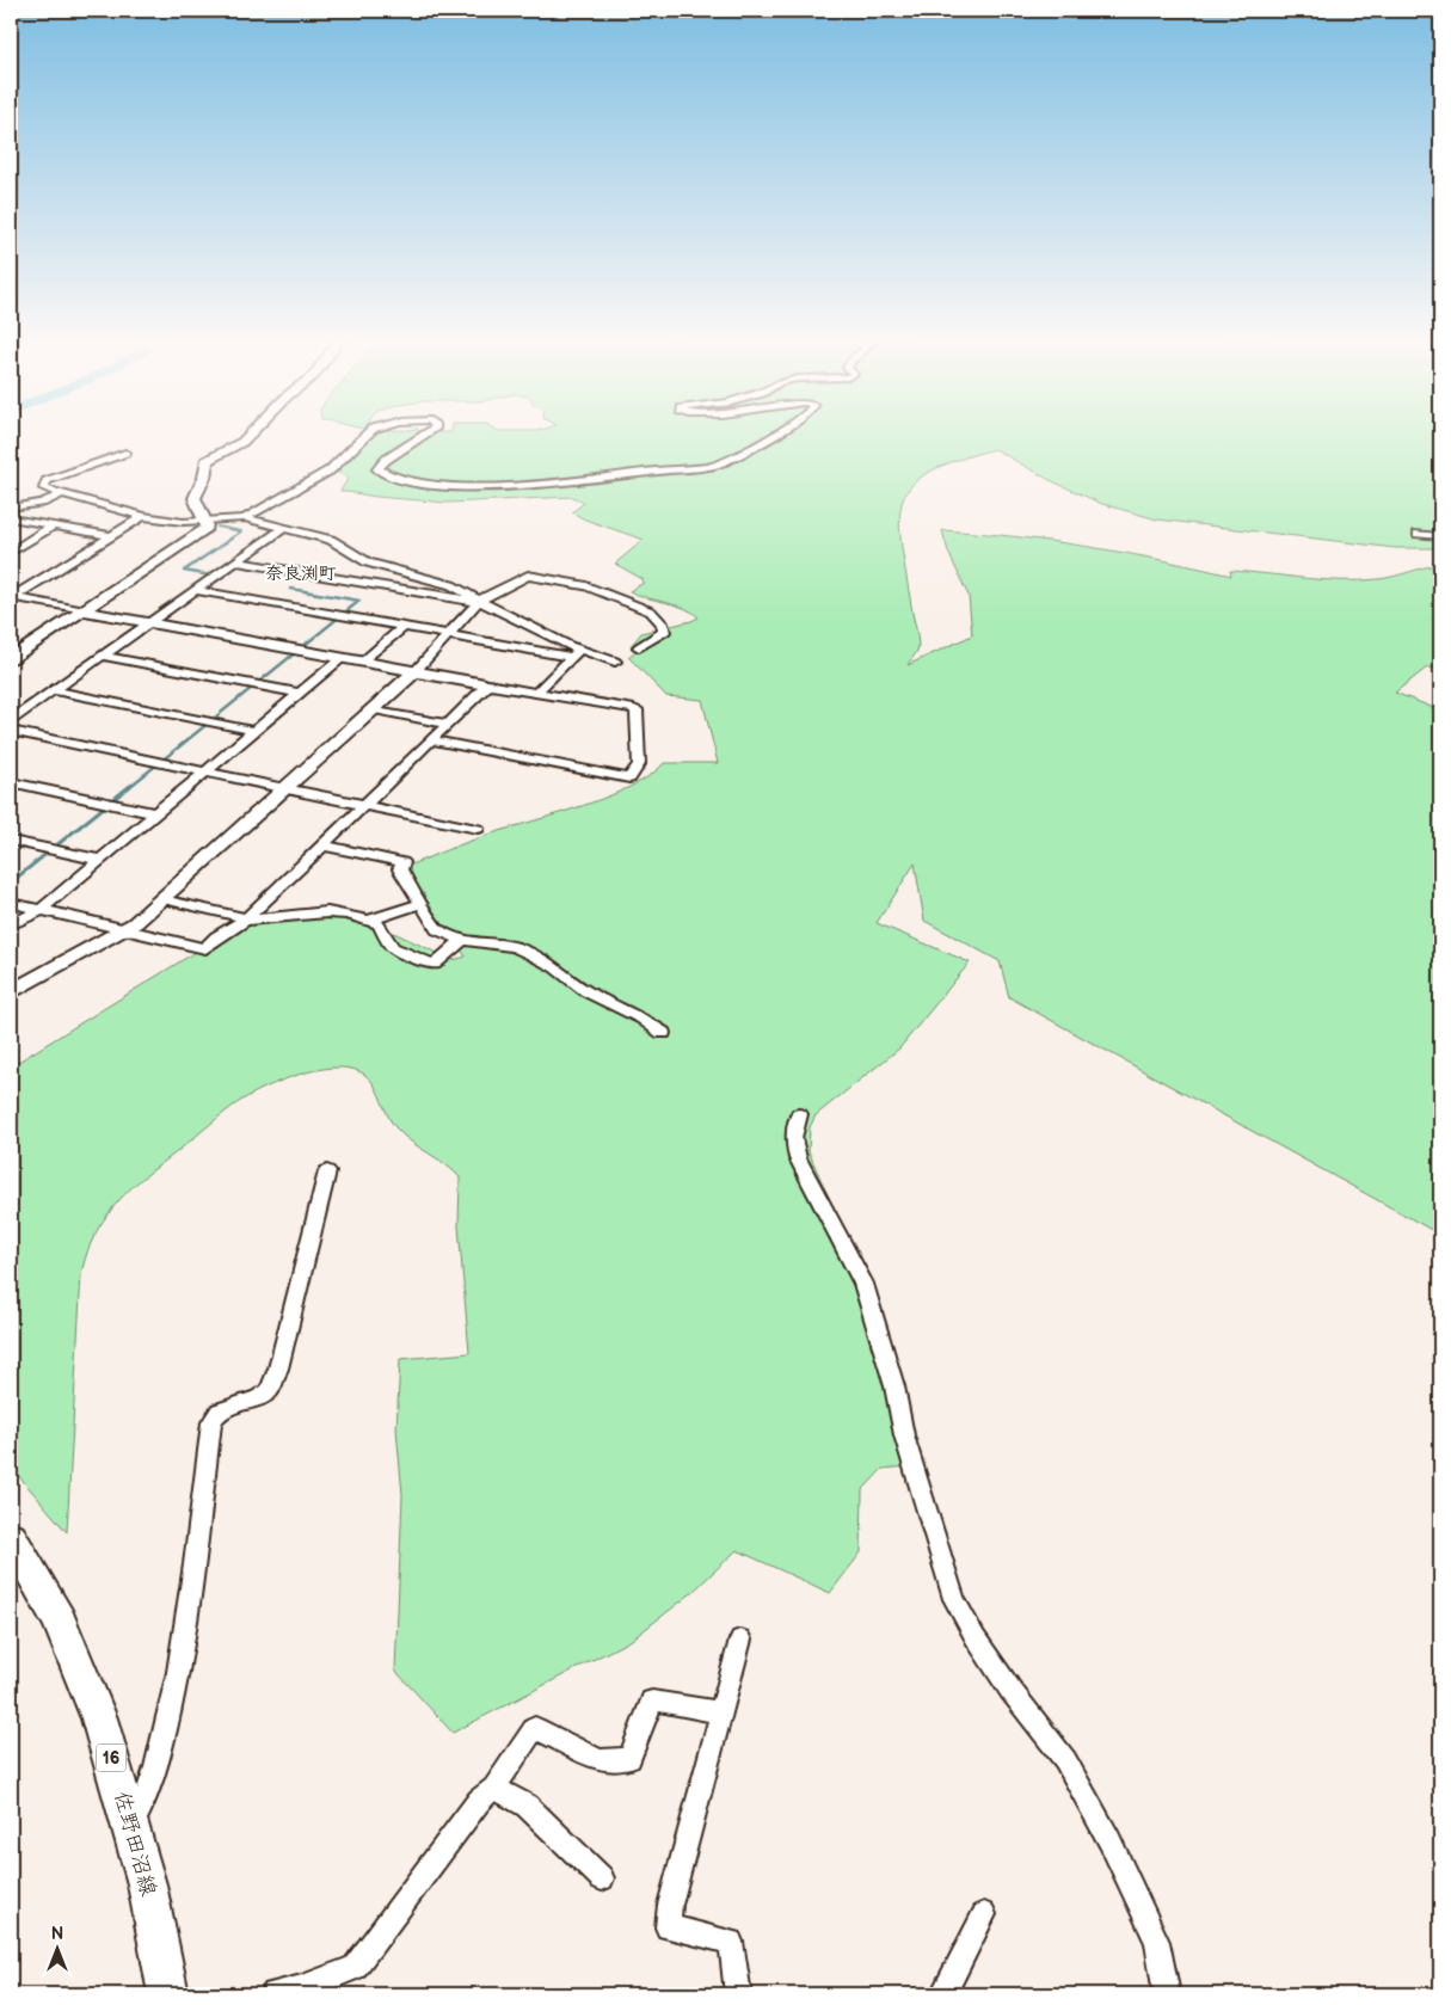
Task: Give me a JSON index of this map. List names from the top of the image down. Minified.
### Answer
{"streets":{"main road":["16","佐野田沼線"]},"districts":["奈良渕町"],"north":"top"}
